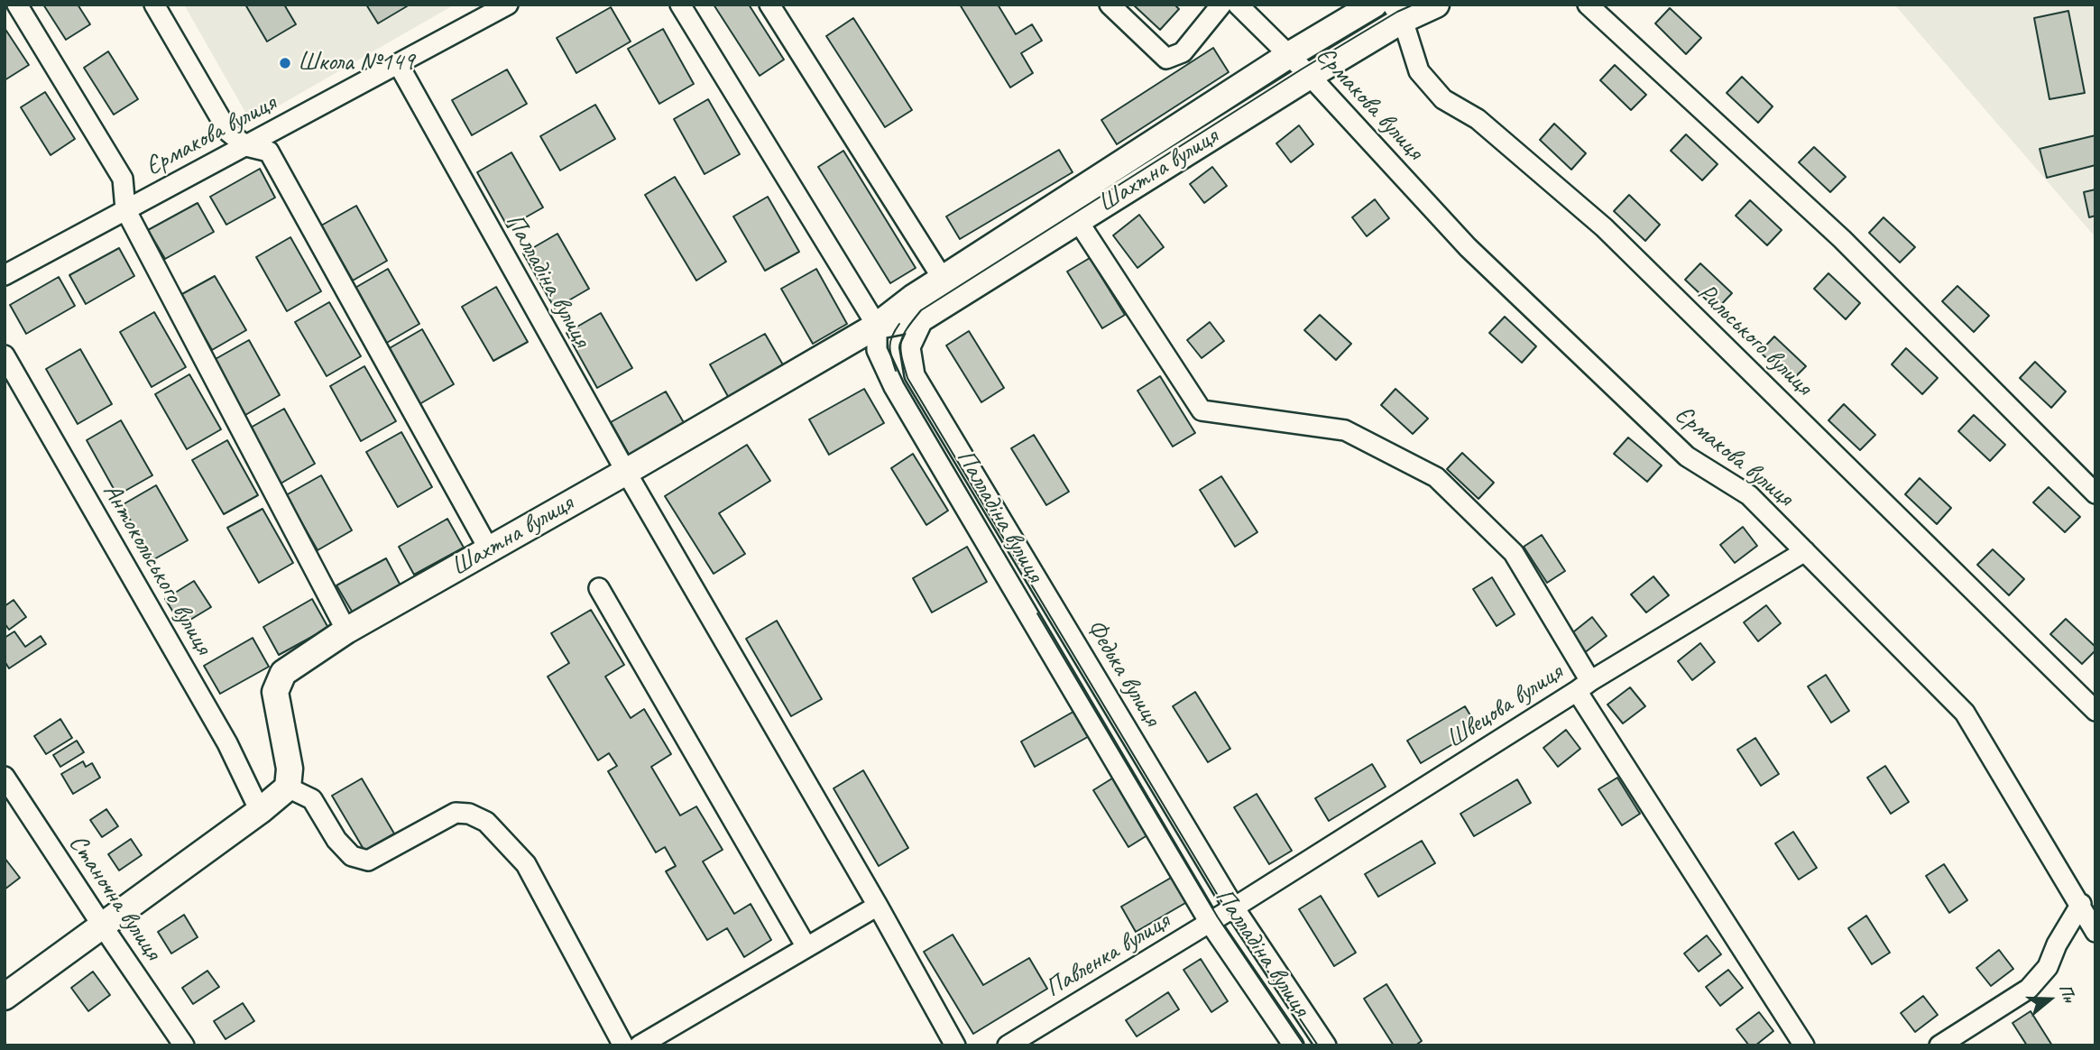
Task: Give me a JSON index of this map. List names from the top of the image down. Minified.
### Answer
{"streets":{"main road":["Шахтна вулиця"],"street":["Єрмакова вулиця","Палладіна вулиця","Рильського вулиця","Антокольського вулиця","Федька вулиця","Швецова вулиця","Станочна вулиця","Павленка вулиця"]},"crossings":[["Єрмакова вулиця","Шахтна вулиця"],["Єрмакова вулиця","Палладіна вулиця"],["Єрмакова вулиця","Швецова вулиця"],["Шахтна вулиця","Палладіна вулиця"],["Шахтна вулиця","Рильського вулиця"],["Палладіна вулиця","Павленка вулиця"],["Федька вулиця","Швецова вулиця"],["Федька вулиця","Павленка вулиця"],["Швецова вулиця","Павленка вулиця"]],"places":["Школа №149"],"north":"right"}
